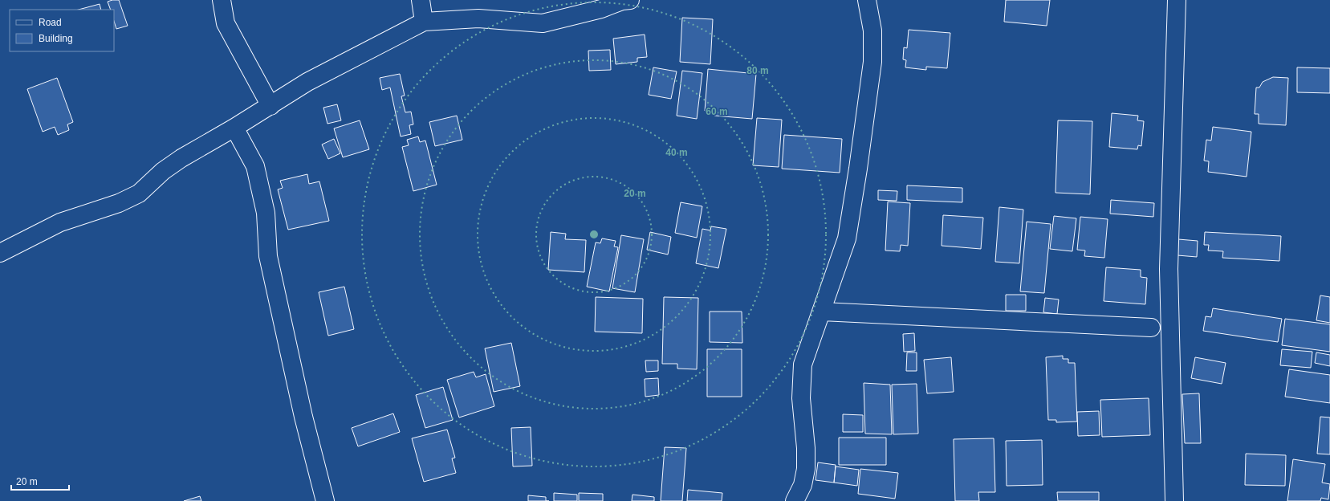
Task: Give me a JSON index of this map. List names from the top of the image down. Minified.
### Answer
{"legend":["Road","Building"],"scale_bar":"20 m","rings":["80 m","60 m","40 m","20 m"]}
